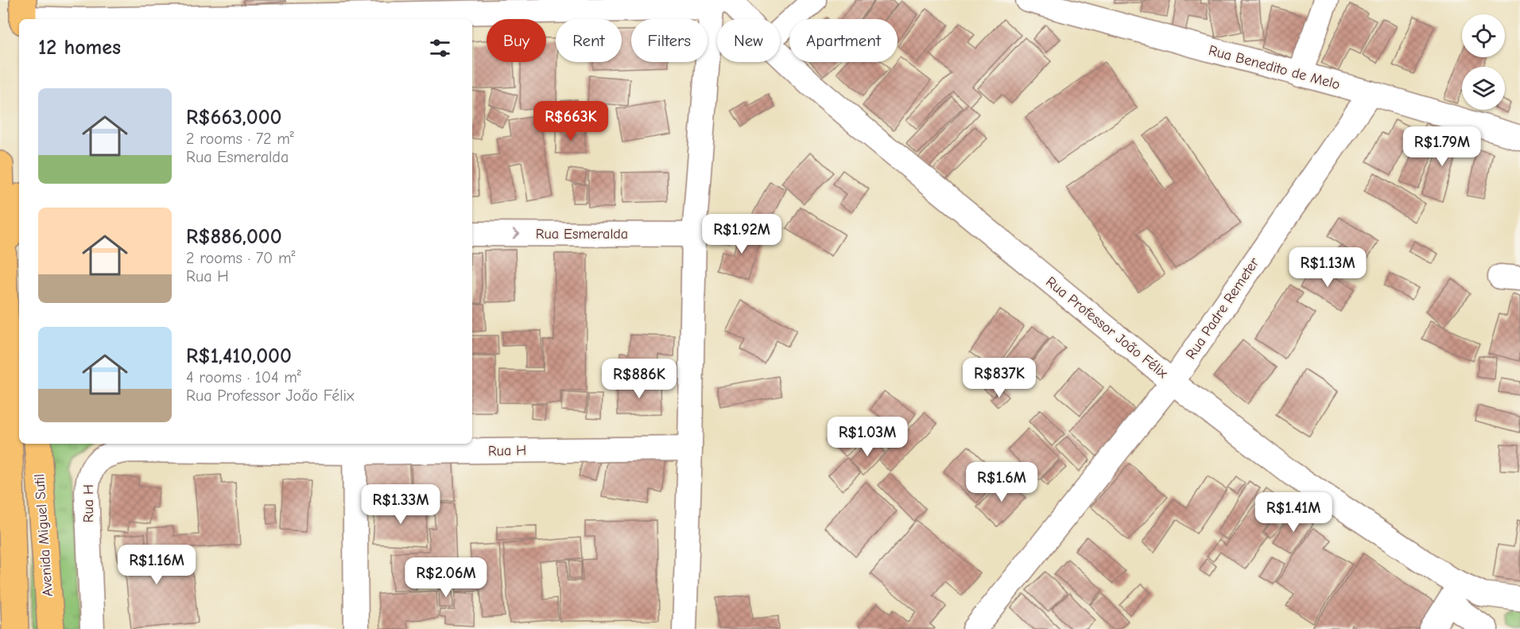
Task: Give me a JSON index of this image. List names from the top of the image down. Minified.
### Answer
{"streets":{"main road":["Avenida Miguel Sutil"],"street":["Rua Benedito de Melo","Rua Esmeralda","Rua Padre Remeter","Rua Professor João Félix","Rua H"]},"crossings":[["Rua Benedito de Melo","Rua Padre Remeter"],["Rua Padre Remeter","Rua Professor João Félix"]],"one_way":["Rua Esmeralda"],"page":{"chip":["Buy","Rent","Filters","New","Apartment"],"heading":"12 homes","list":[{"name":"R$663,000","note":"2 rooms · 72 m² · Rua Esmeralda"},{"name":"R$886,000","note":"2 rooms · 70 m² · Rua H"},{"name":"R$1,410,000","note":"4 rooms · 104 m² · Rua Professor João Félix"}],"price":["R$663K","R$1.79M","R$1.92M","R$1.13M","R$837K","R$886K","R$1.03M","R$1.6M","R$1.33M","R$1.41M","R$1.16M","R$2.06M"]}}
